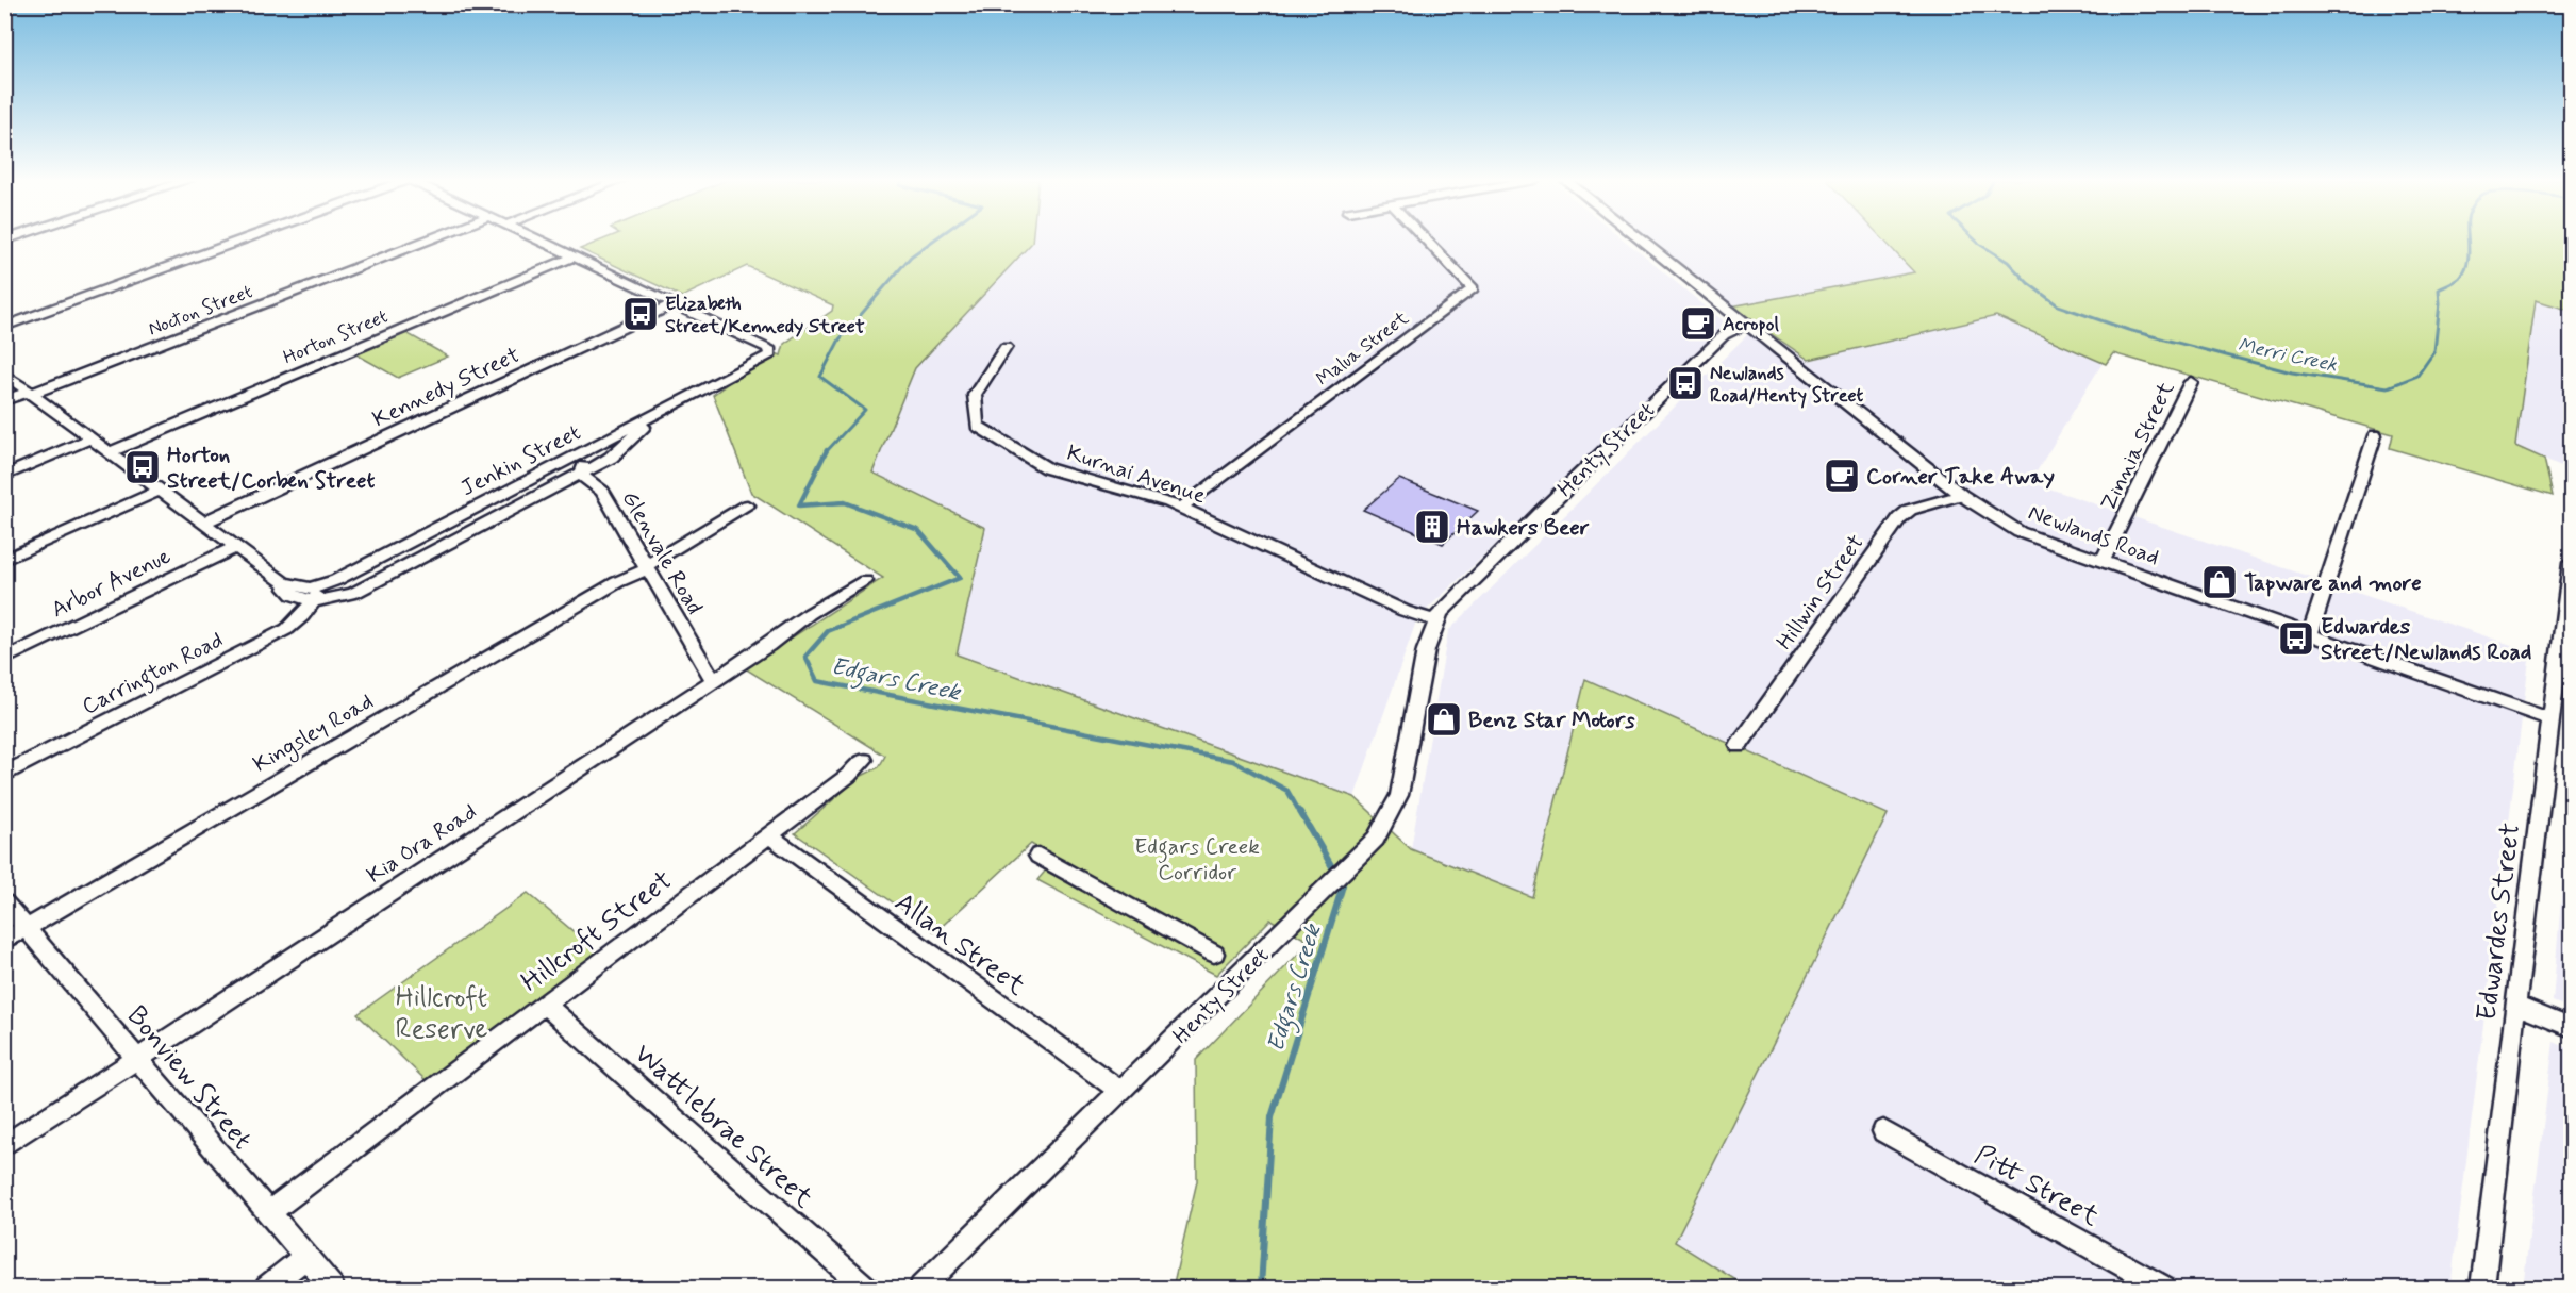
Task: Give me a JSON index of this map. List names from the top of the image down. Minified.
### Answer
{"streets":{"street":["Nocton Street","Horton Street","Malua Street","Kennedy Street","Zinnia Street","Henty Street","Jenkin Street","Kurnai Avenue","Newlands Road","Glenvale Road","Arbor Avenue","Hillwin Street","Carrington Road","Kingsley Road","Kia Ora Road","Edwardes Street","Hillcroft Street","Allan Street","Bonview Street","Wattlebrae Street","Pitt Street"]},"crossings":[["Malua Street","Kurnai Avenue"],["Kennedy Street","Jenkin Street"],["Zinnia Street","Newlands Road"],["Henty Street","Kurnai Avenue"],["Henty Street","Newlands Road"],["Henty Street","Allan Street"],["Jenkin Street","Carrington Road"],["Newlands Road","Hillwin Street"],["Newlands Road","Edwardes Street"],["Glenvale Road","Kingsley Road"],["Glenvale Road","Kia Ora Road"],["Kingsley Road","Bonview Street"],["Kia Ora Road","Bonview Street"],["Hillcroft Street","Allan Street"],["Hillcroft Street","Bonview Street"],["Hillcroft Street","Wattlebrae Street"]],"water":["Merri Creek","Edgars Creek"],"parks":["Edgars Creek Corridor","Hillcroft Reserve"],"places":{"bus stop":["Elizabeth Street/Kennedy Street","Newlands Road/Henty Street","Horton Street/Corben Street","Edwardes Street/Newlands Road"],"cafe":["Acropol","Corner Take Away"],"building":["Hawkers Beer"],"shop":["Tapware and more","Benz Star Motors"]}}
